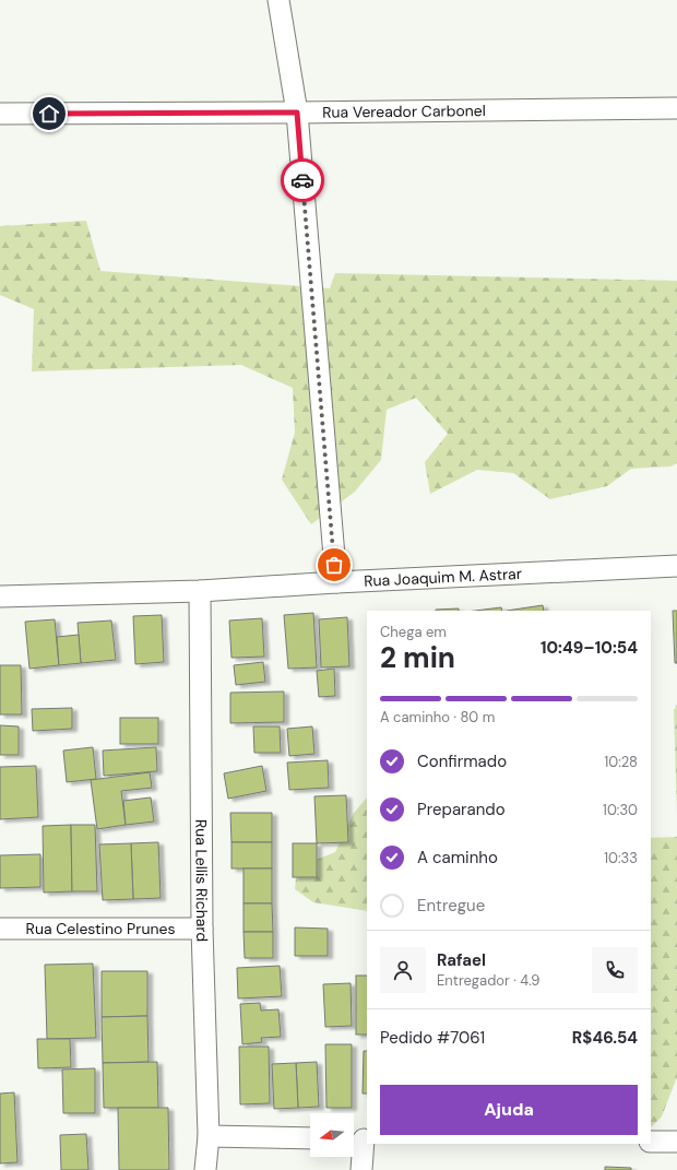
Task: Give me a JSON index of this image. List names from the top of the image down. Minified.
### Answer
{"streets":{"street":["Rua Vereador Carbonel","Rua Joaquim M. Astrar","Rua Lellis Richard","Rua Celestino Prunes"]},"crossings":[["Rua Joaquim M. Astrar","Rua Lellis Richard"],["Rua Lellis Richard","Rua Celestino Prunes"]],"north":"left","page":{"heading":["2 min","Chega em","10:49–10:54"],"panel":["Rafael","Entregador · 4.9","Pedido #7061","R$46.54"],"bar":"A caminho · 80 m","list":[["Confirmado","10:28"],["Preparando","10:30"],["A caminho","10:33"],"Entregue"],"buttons":"Ajuda"}}
